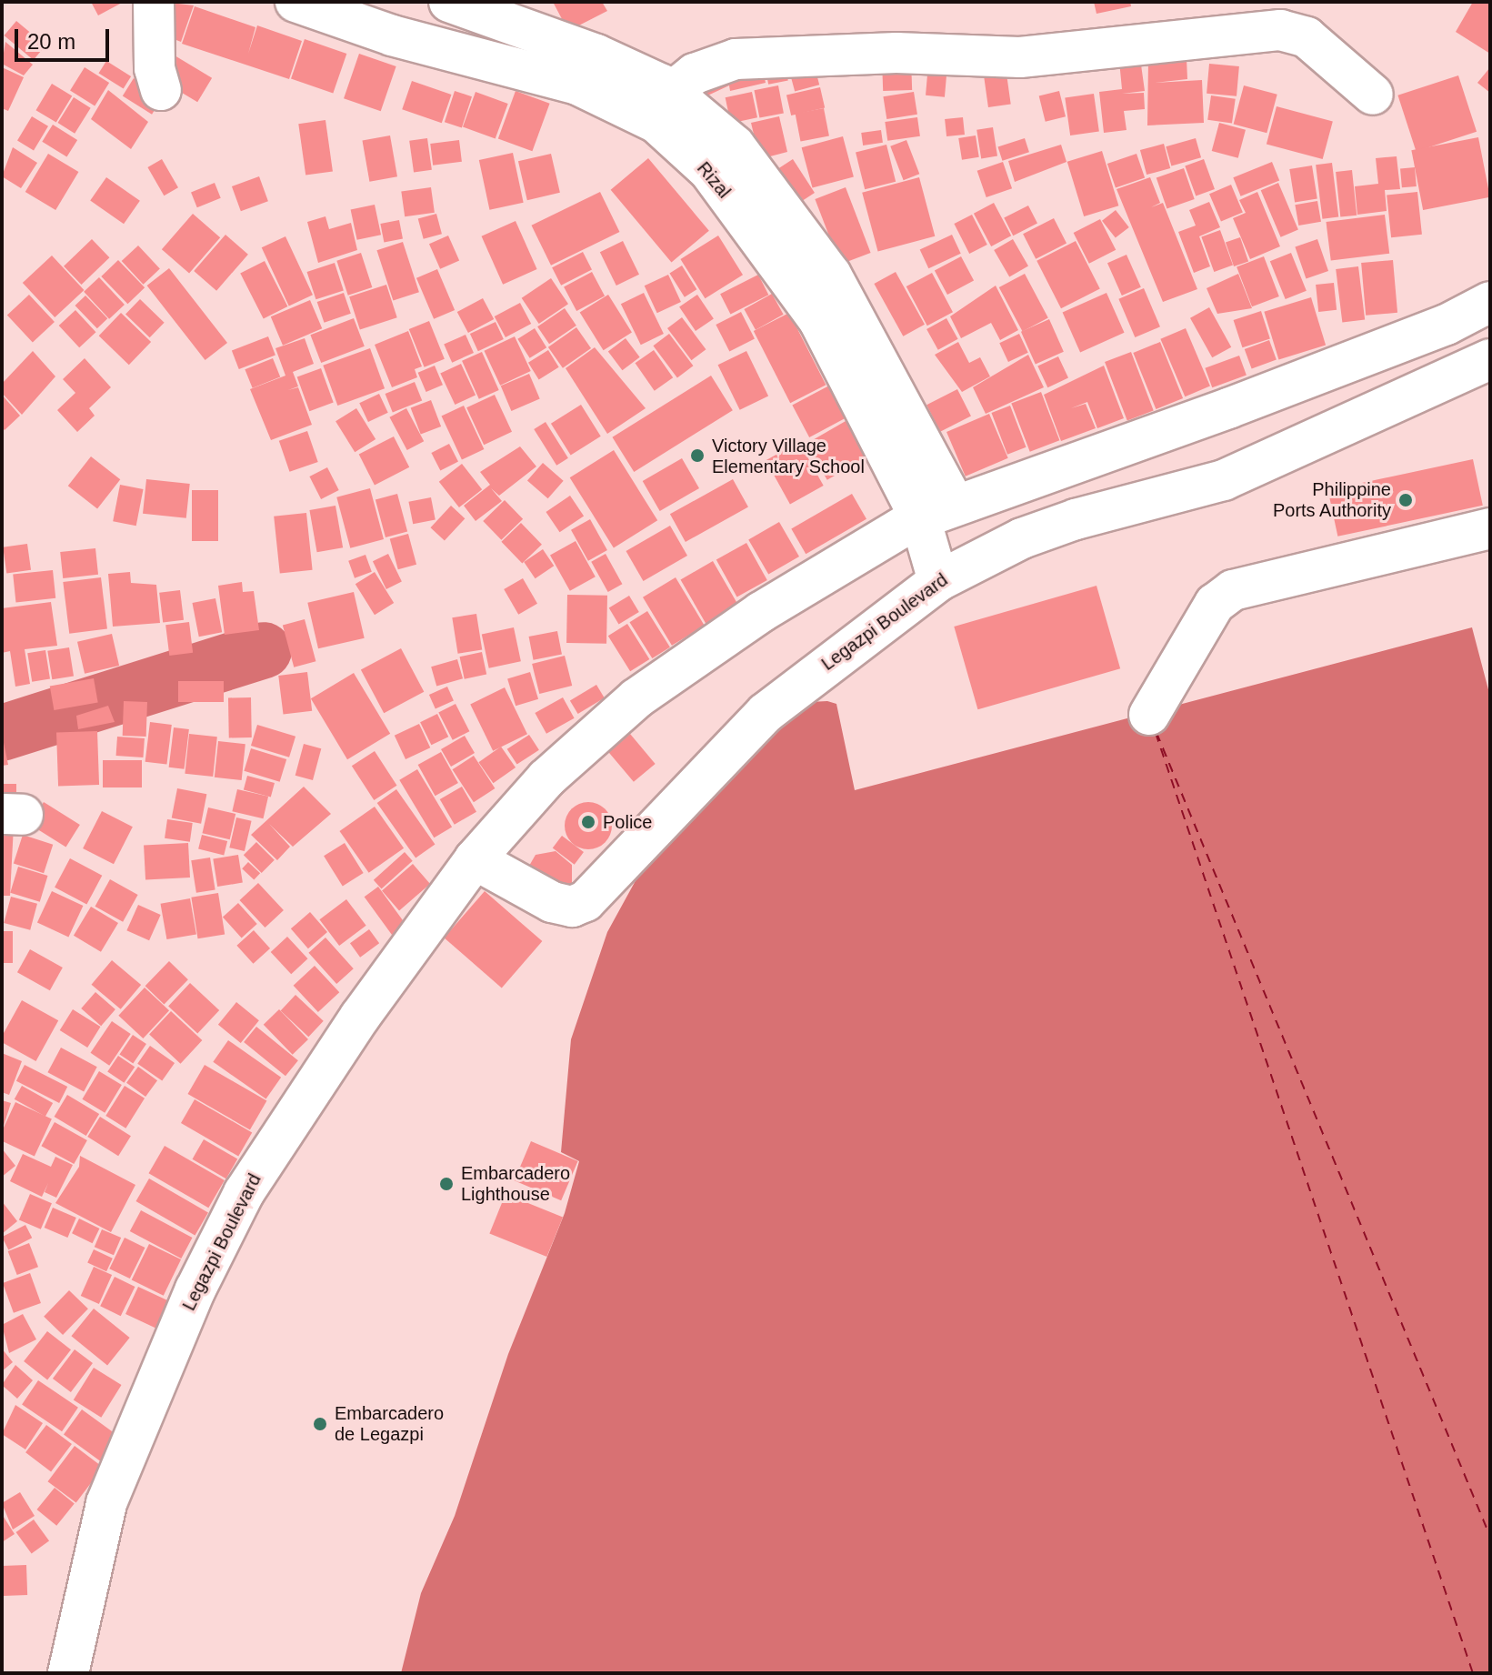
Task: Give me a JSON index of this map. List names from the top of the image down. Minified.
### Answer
{"streets":{"street":["Rizal","Legazpi Boulevard"]},"crossings":[["Rizal","Legazpi Boulevard"]],"places":["Victory Village Elementary School","Philippine Ports Authority","Police","Embarcadero Lighthouse","Embarcadero de Legazpi"],"scale_bar":"20 m"}
